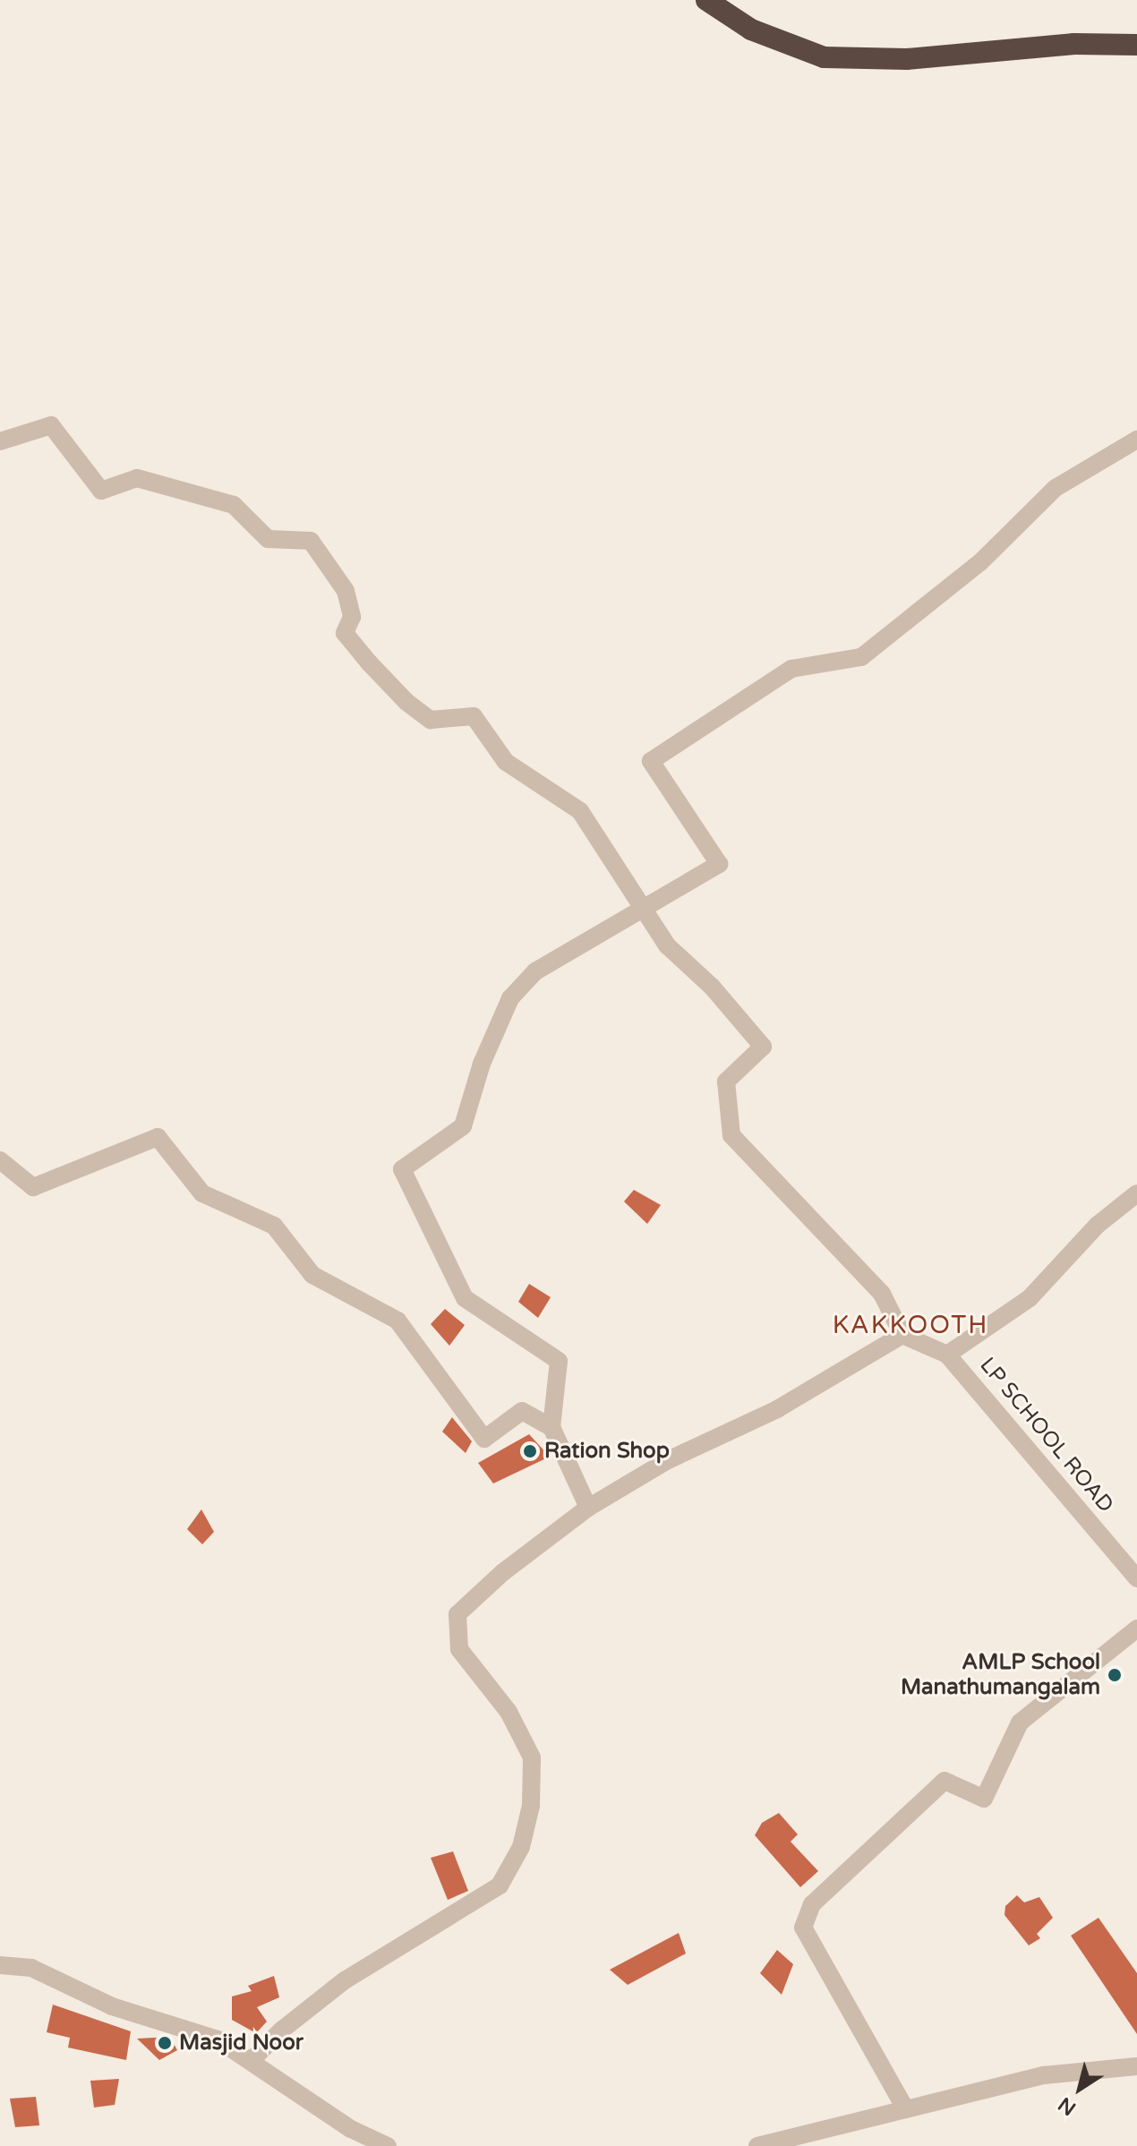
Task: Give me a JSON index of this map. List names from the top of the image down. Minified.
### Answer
{"streets":{"street":["LP SCHOOL ROAD"]},"districts":["KAKKOOTH"],"places":["Ration Shop","AMLP School Manathumangalam","Masjid Noor"],"north":"bottom left"}
